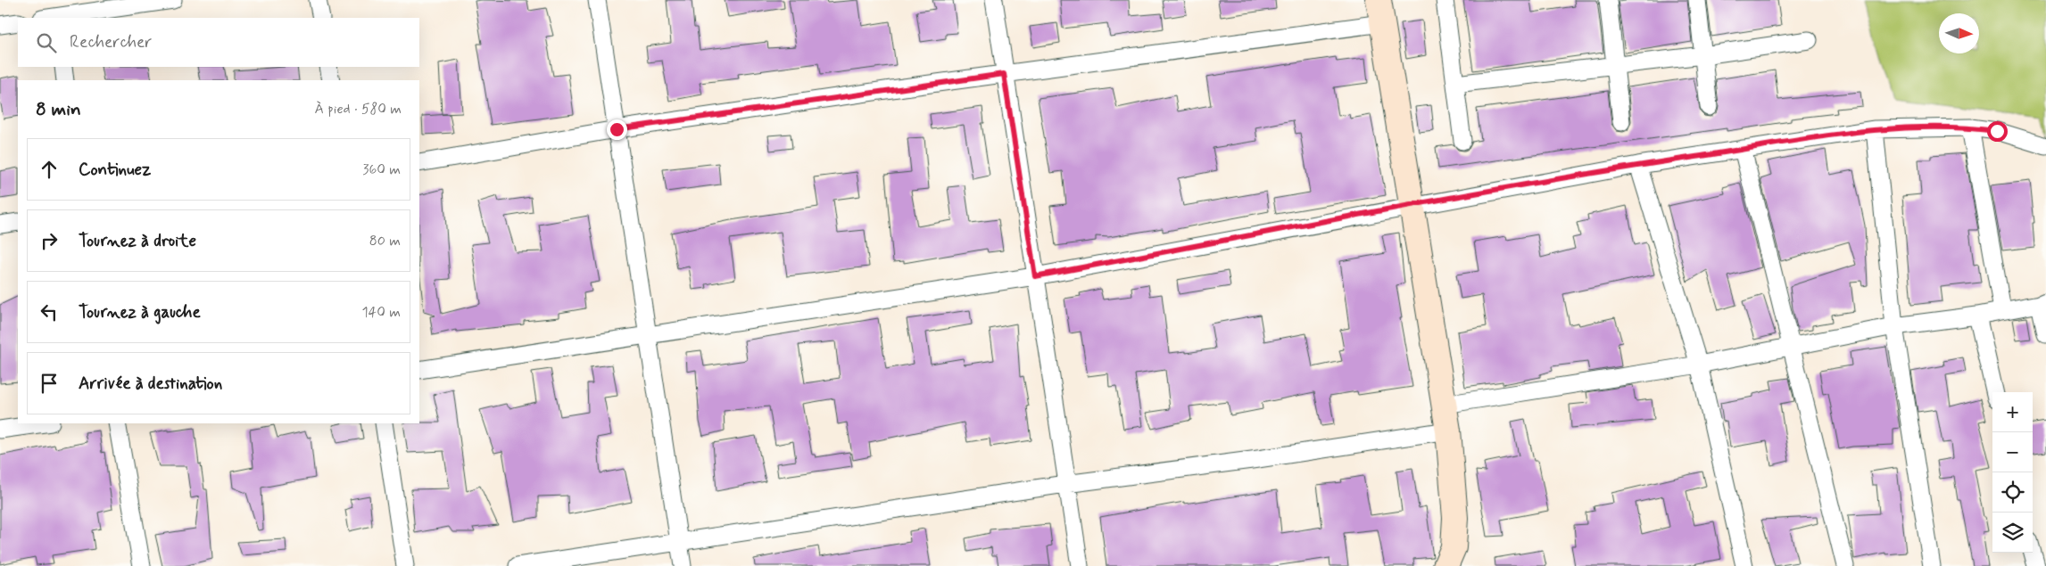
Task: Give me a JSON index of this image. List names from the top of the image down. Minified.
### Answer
{"north":"right","page":{"search":"Rechercher","heading":["8 min","À pied · 580 m"],"list":[["Continuez","360 m"],["Tournez à droite","80 m"],["Tournez à gauche","140 m"],"Arrivée à destination"],"map_buttons":["+","−"]}}
